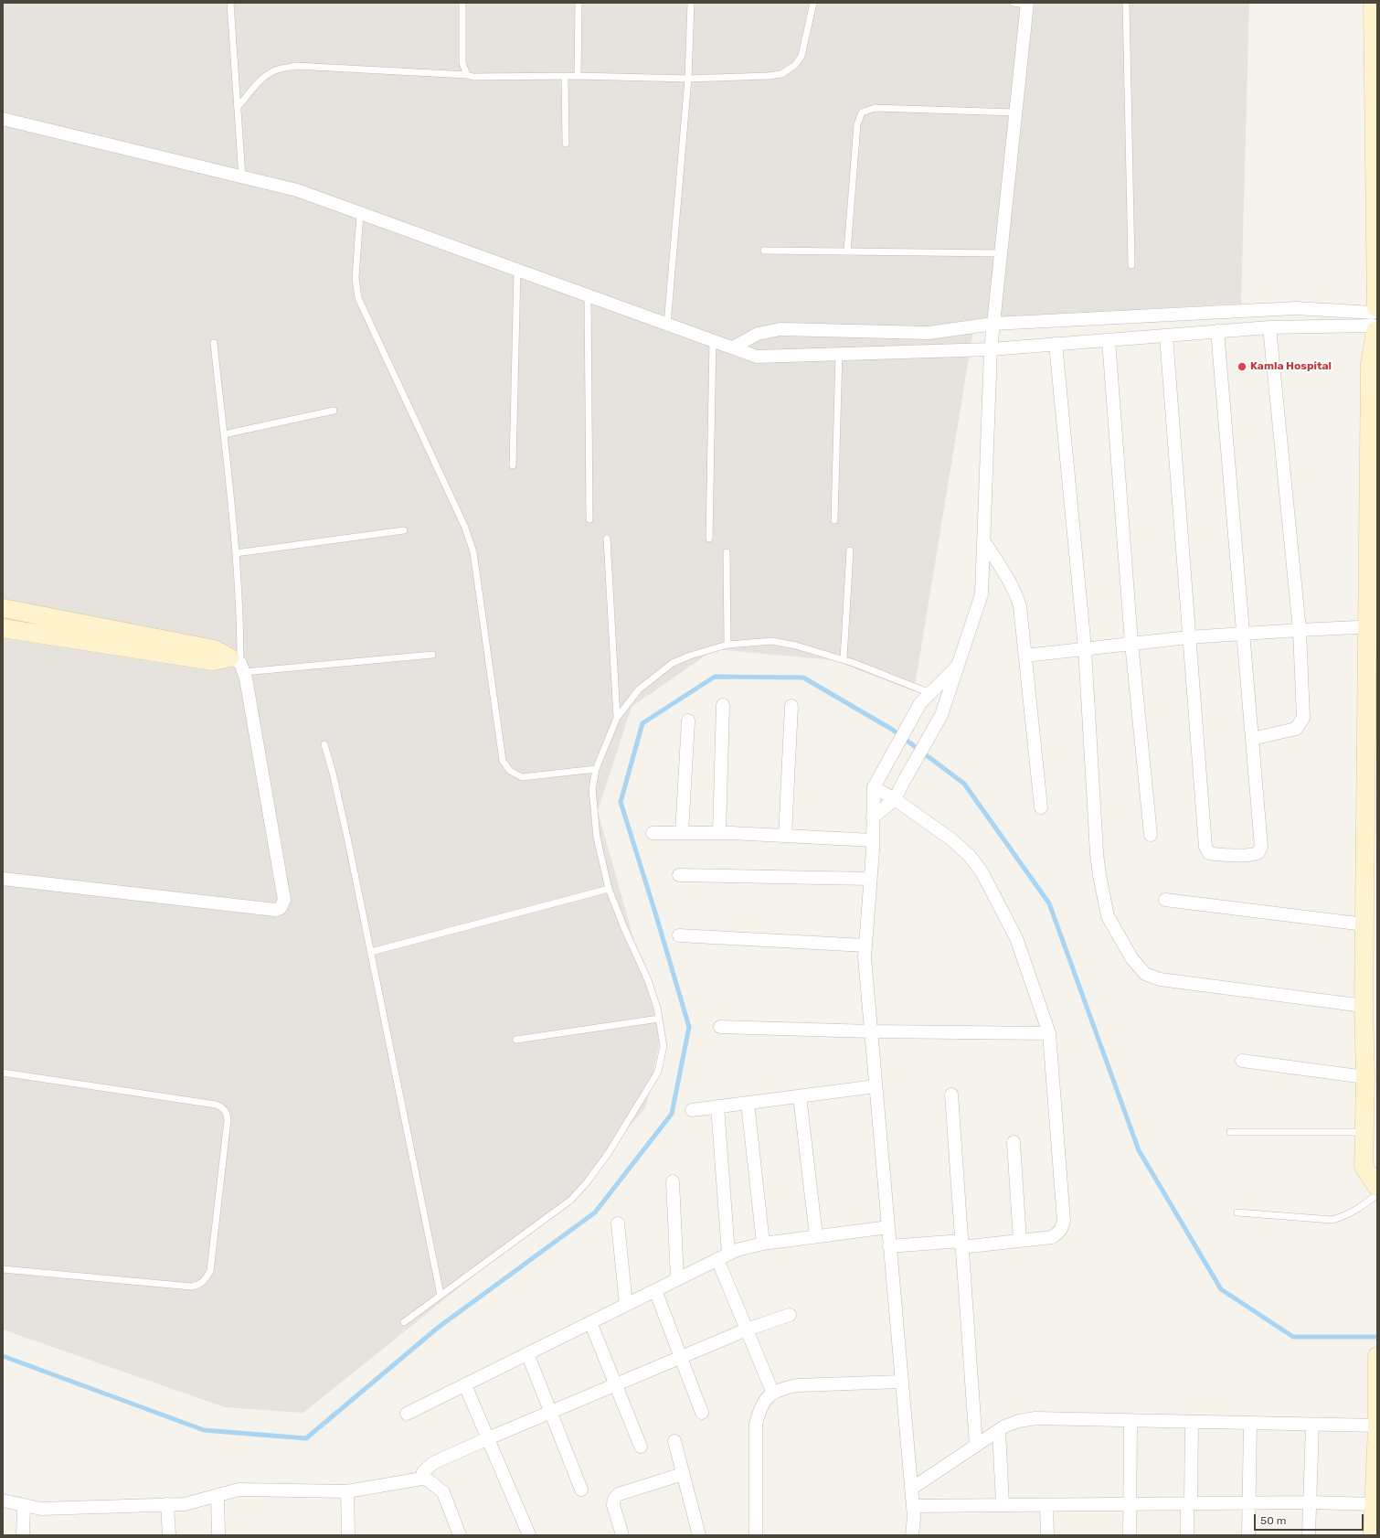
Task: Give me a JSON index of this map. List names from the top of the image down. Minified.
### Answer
{"places":["Kamla Hospital"],"scale_bar":"50 m"}
